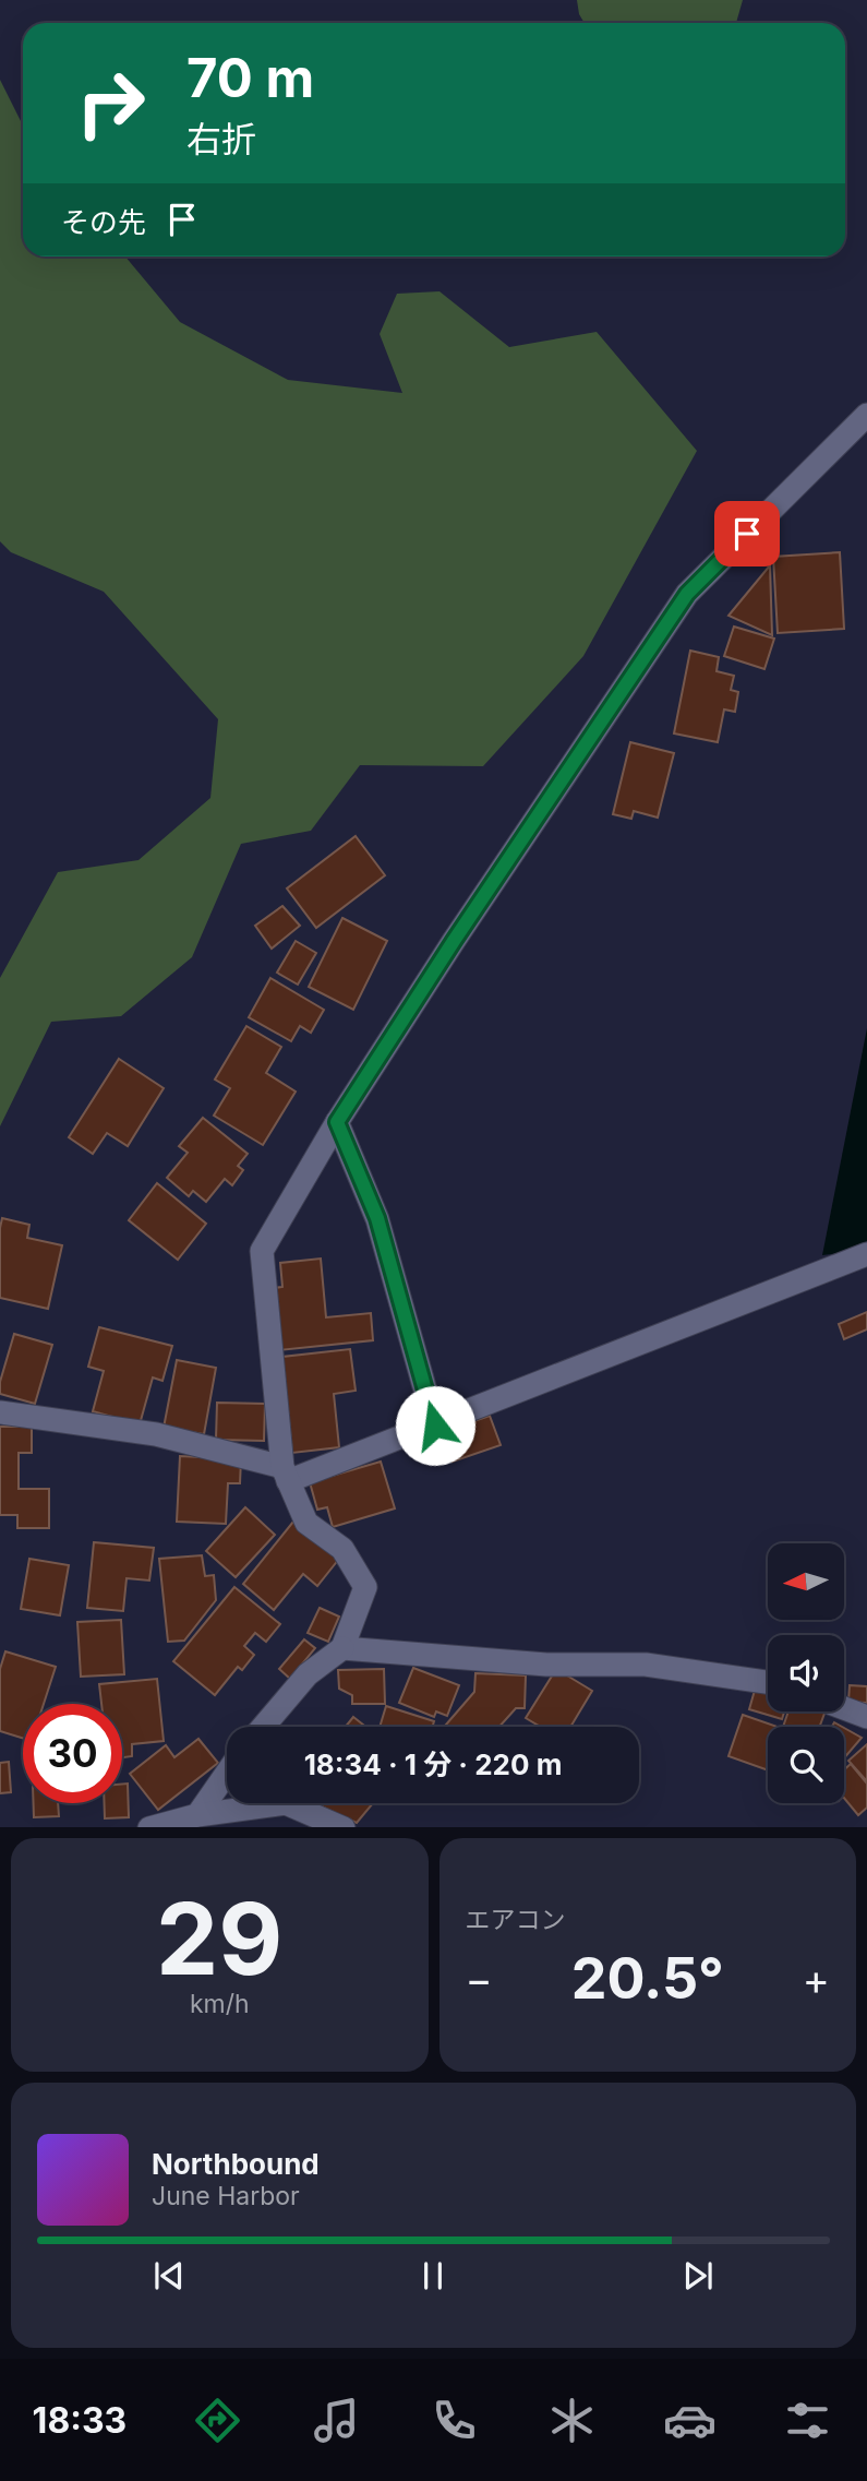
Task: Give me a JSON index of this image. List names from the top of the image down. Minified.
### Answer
{"north":"left","page":{"turn":["70 m","右折"],"then":"その先","limit":"30","trip":"18:34 · 1 分 · 220 m","tile":[["29","km/h"],"エアコン"],"heat":["−","20.5°","+"],"song":["Northbound","June Harbor"],"tabs":"18:33"}}
